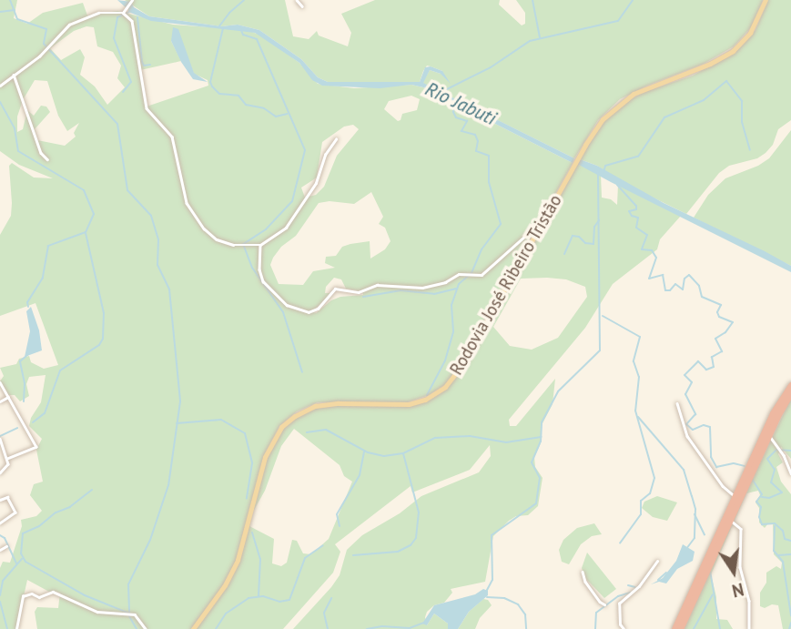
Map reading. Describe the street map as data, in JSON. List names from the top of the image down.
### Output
{
  "streets": {
    "main road": ["Rodovia José Ribeiro Tristão"]
  },
  "water": ["Rio Jabuti"],
  "north": "bottom"
}
